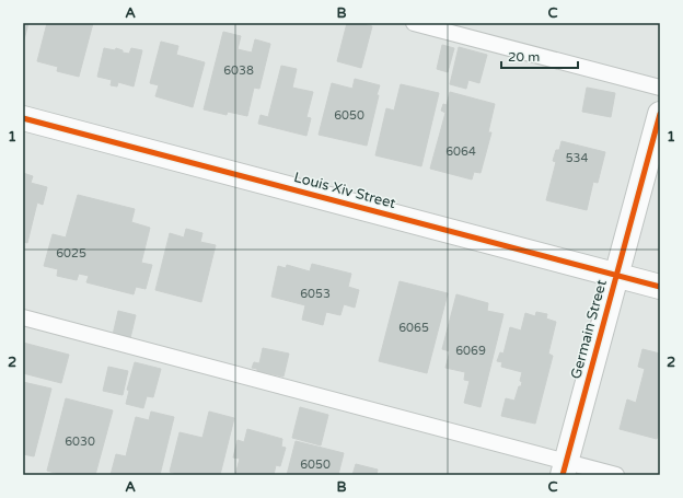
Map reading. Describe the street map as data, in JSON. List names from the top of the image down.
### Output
{
  "streets": {
    "street": ["Louis Xiv Street", "Germain Street"]
  },
  "crossings": [
    ["Louis Xiv Street", "Germain Street"]
  ],
  "house_numbers": [
    "6038",
    "6050",
    "6064",
    "534",
    "6025",
    "6053",
    "6065",
    "6069",
    "6030",
    "6050"
  ],
  "scale_bar": "20 m",
  "grid": {
    "columns": ["A", "B", "C"],
    "rows": ["1", "2"]
  }
}
